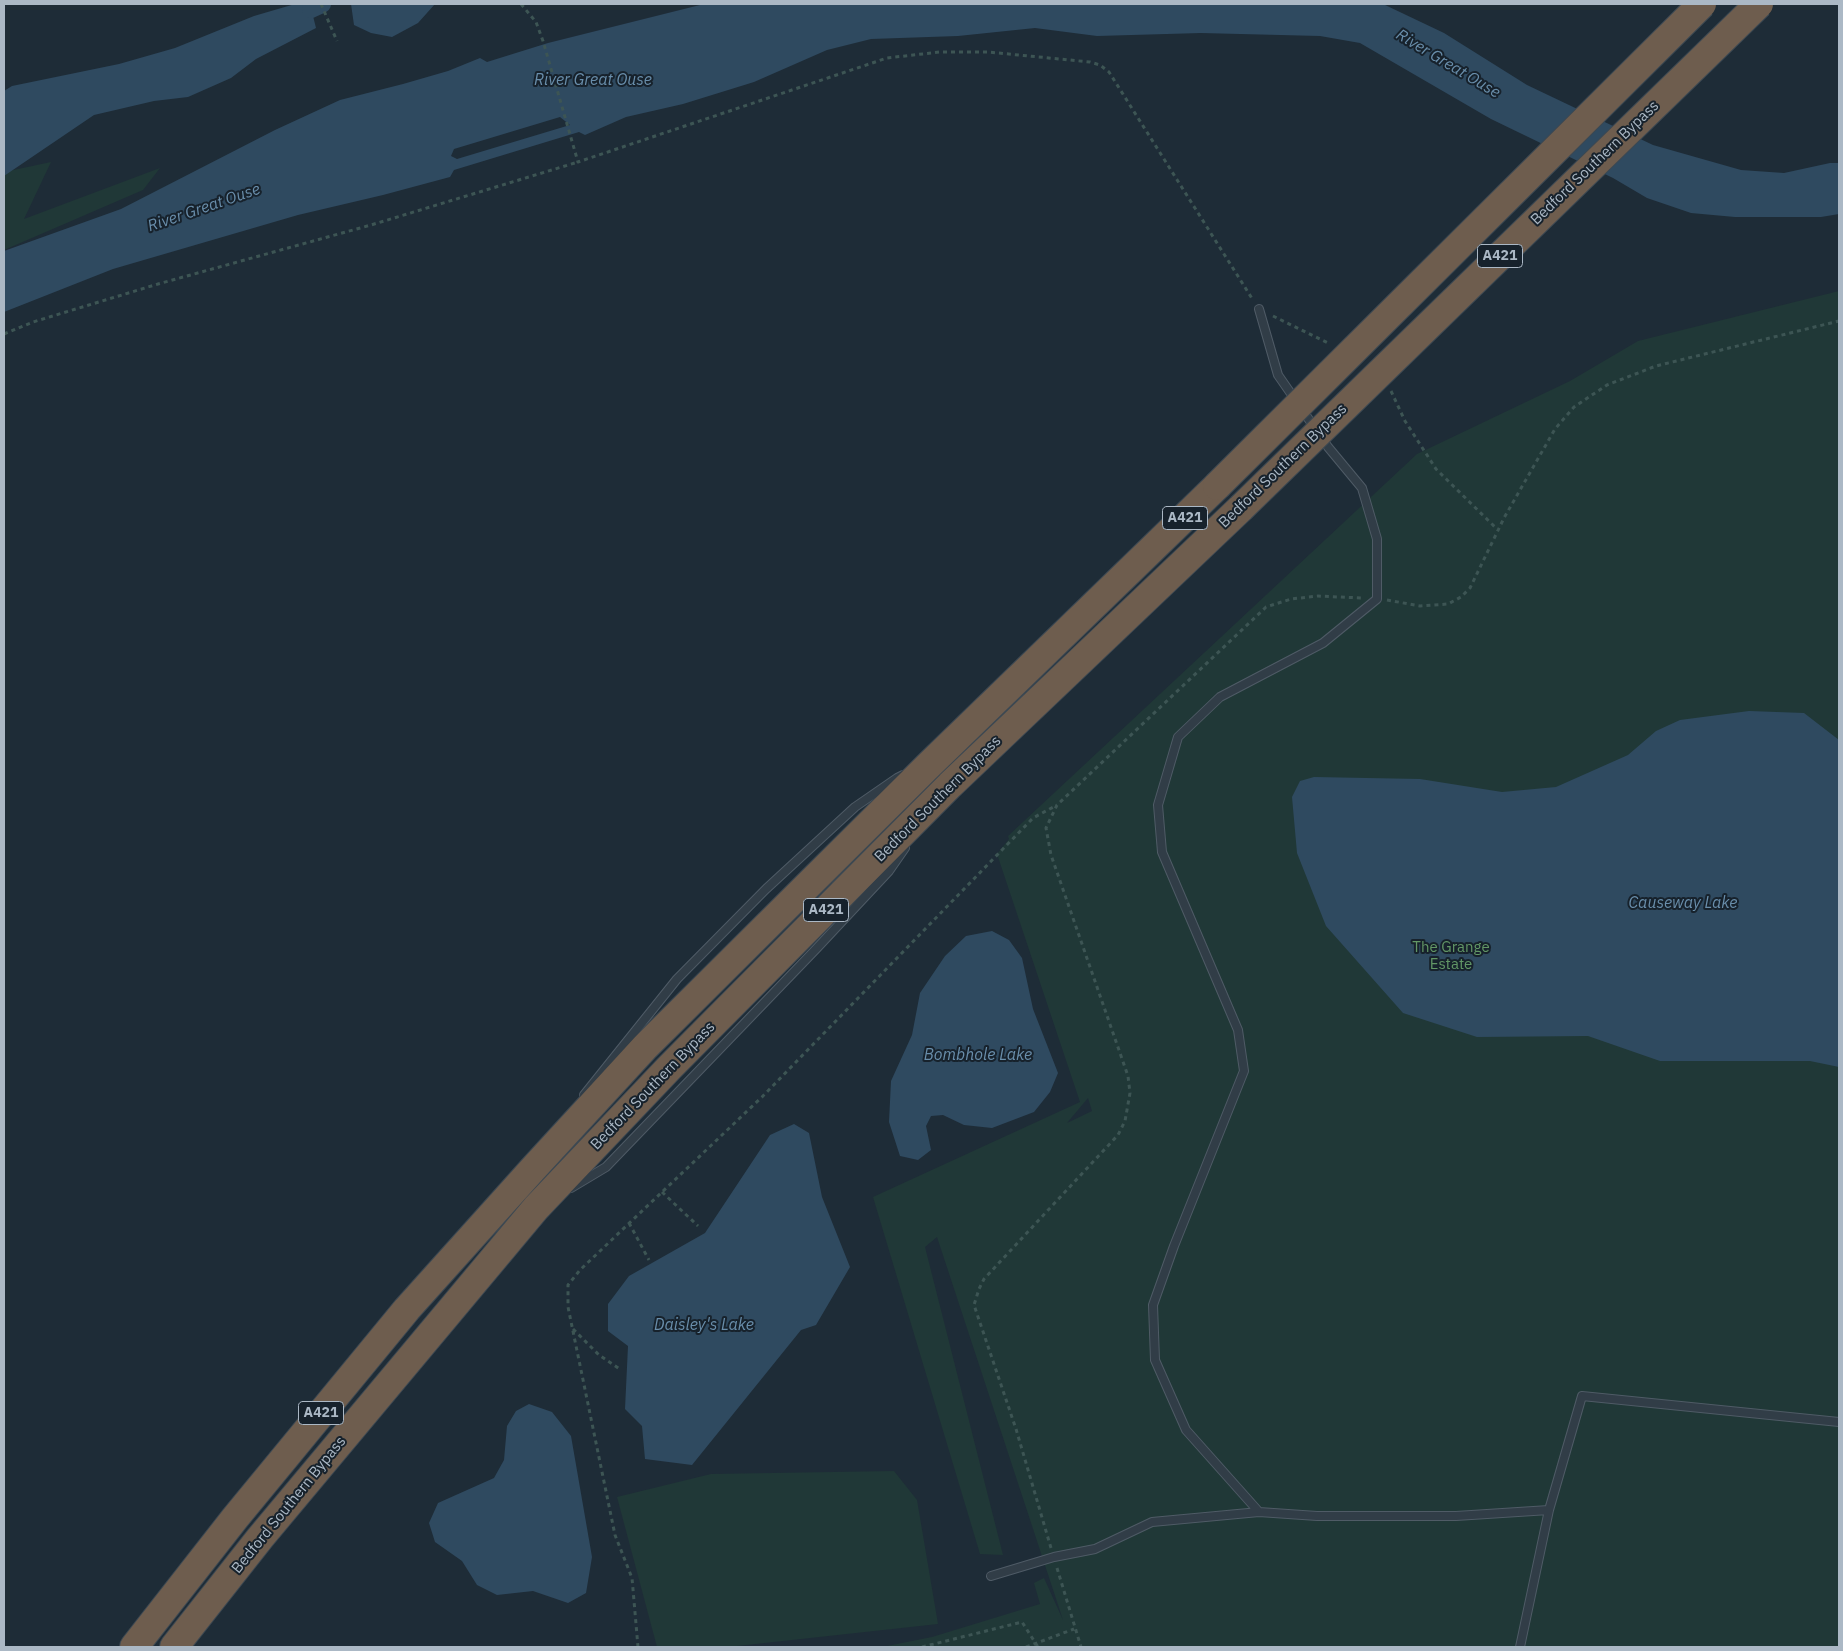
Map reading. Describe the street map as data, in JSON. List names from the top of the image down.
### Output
{
  "streets": {
    "highway": ["Bedford Southern Bypass", "A421"]
  },
  "water": [
    "River Great Ouse",
    "Causeway Lake",
    "Bombhole Lake",
    "Daisley's Lake"
  ],
  "parks": ["The Grange Estate"]
}
